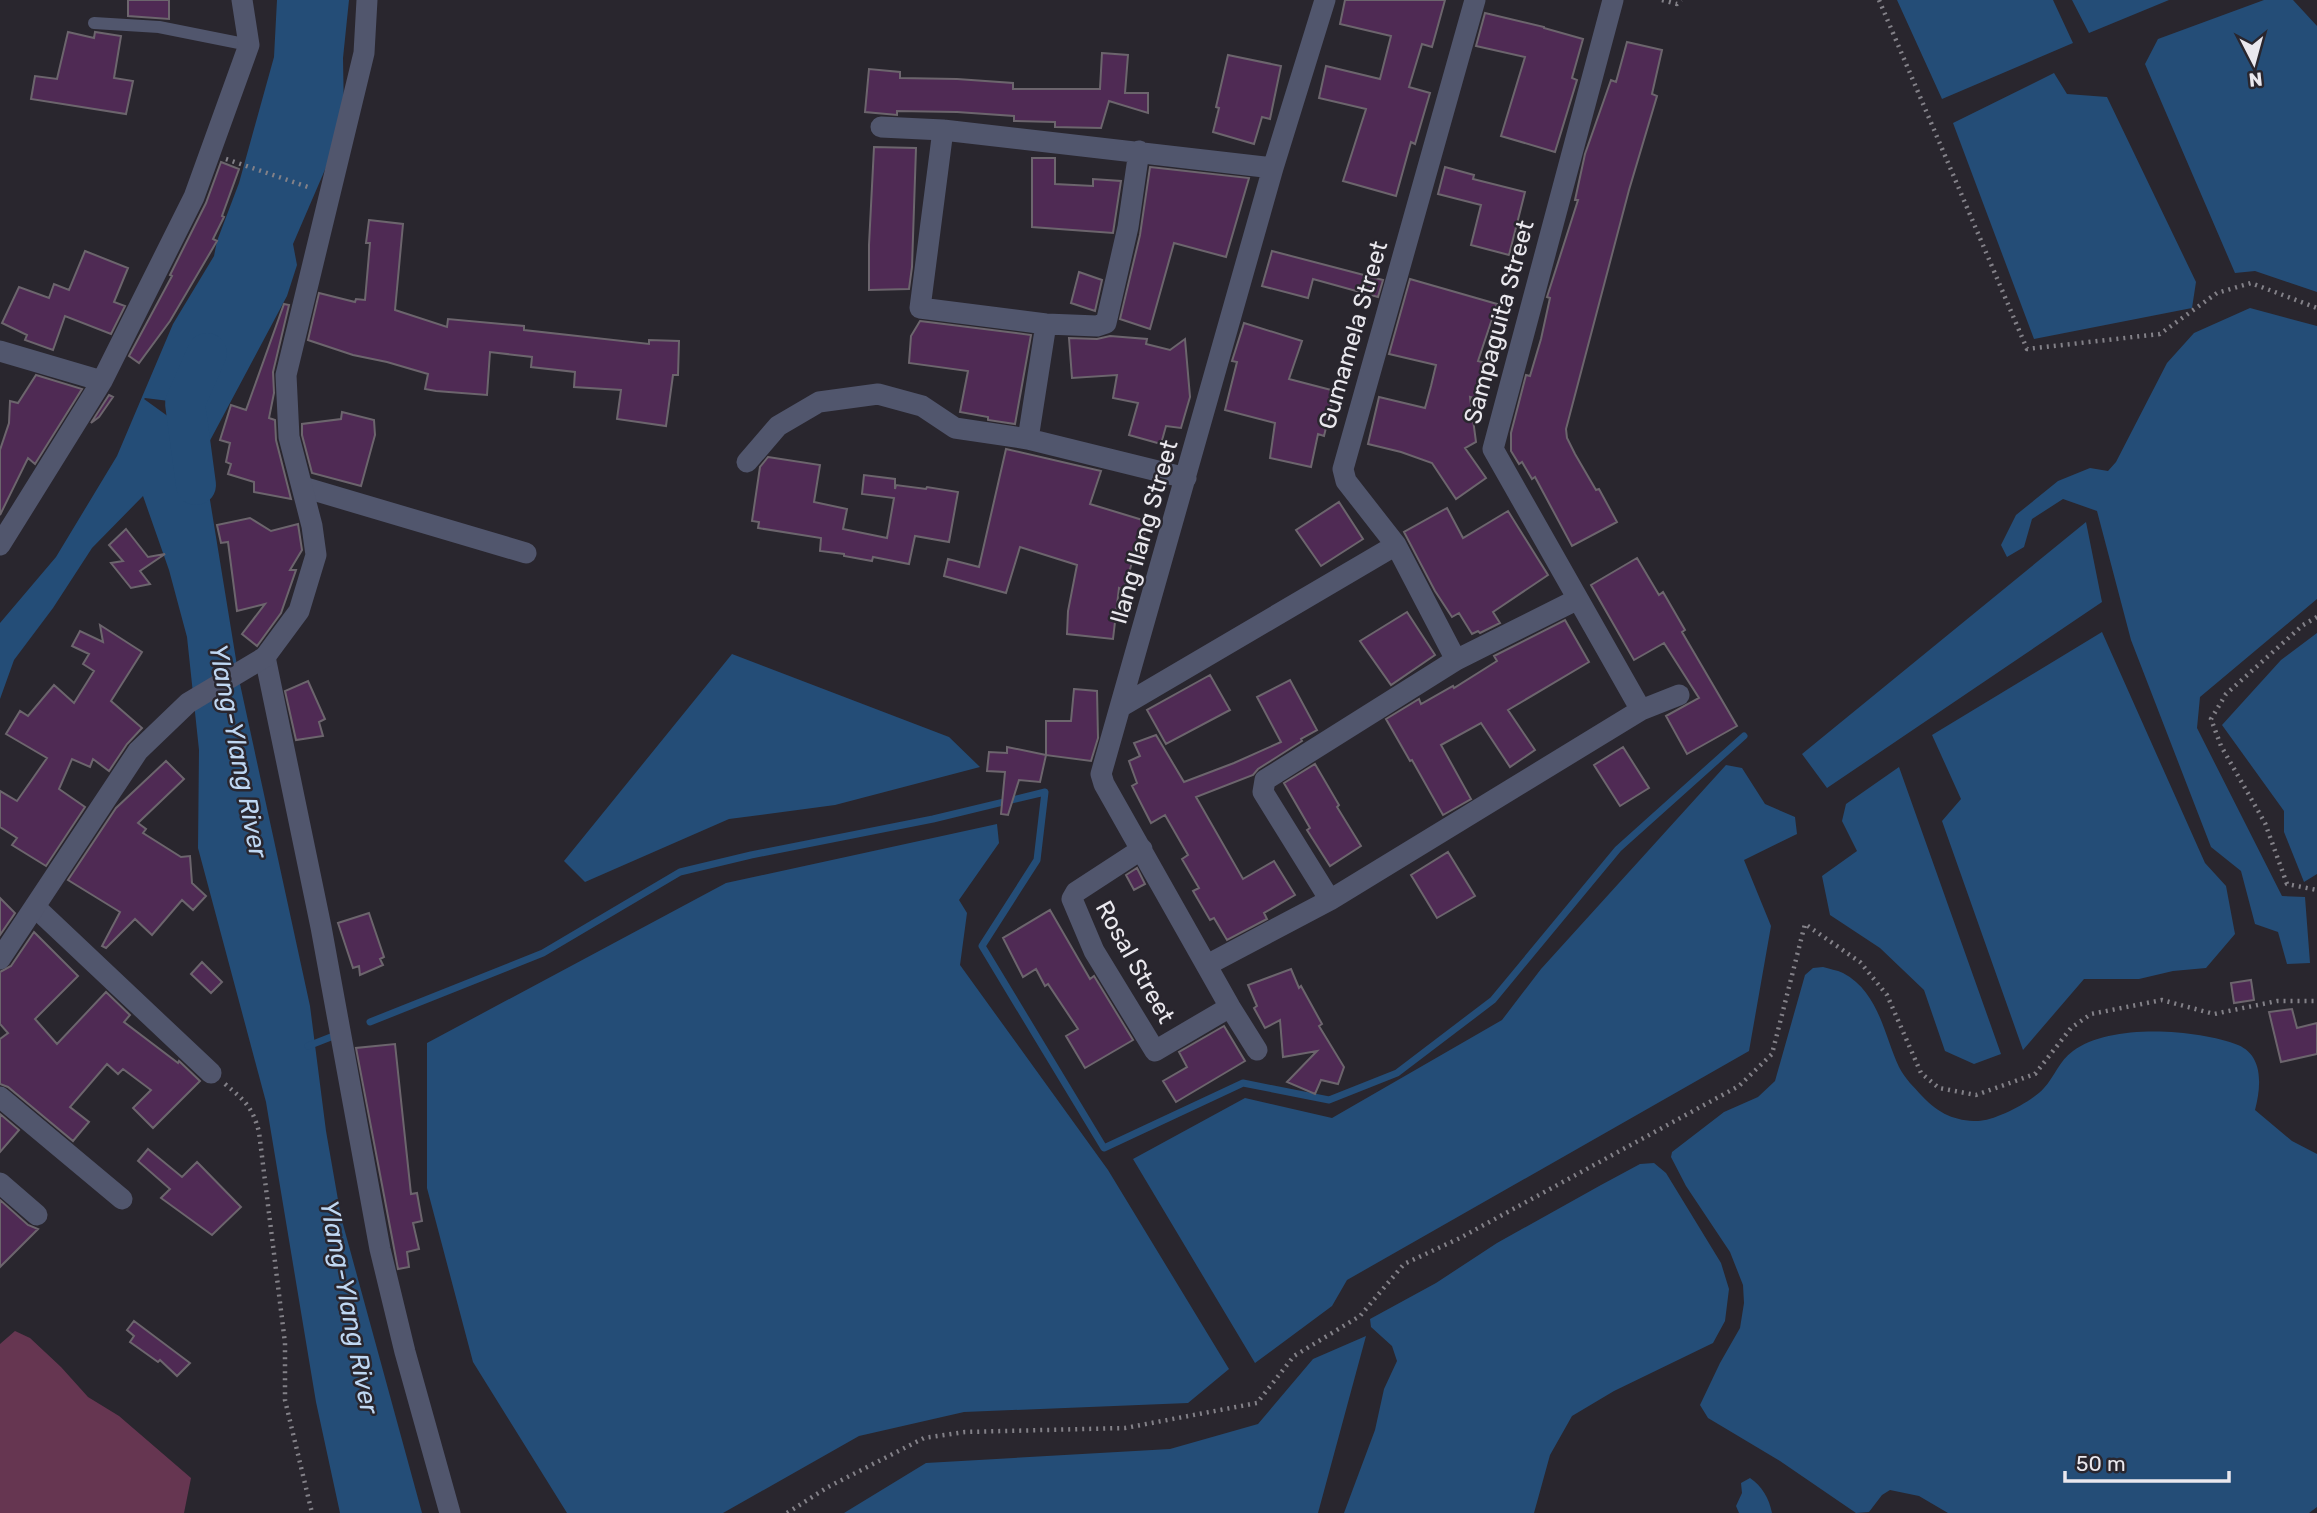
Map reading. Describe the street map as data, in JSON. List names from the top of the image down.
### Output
{
  "streets": {
    "street": [
      "Sampaguita Street",
      "Gumamela Street",
      "Ilang Ilang Street",
      "Rosal Street"
    ]
  },
  "crossings": [
    ["Ilang Ilang Street", "Rosal Street"]
  ],
  "water": ["Ylang-Ylang River"],
  "scale_bar": "50 m",
  "north": "bottom"
}
